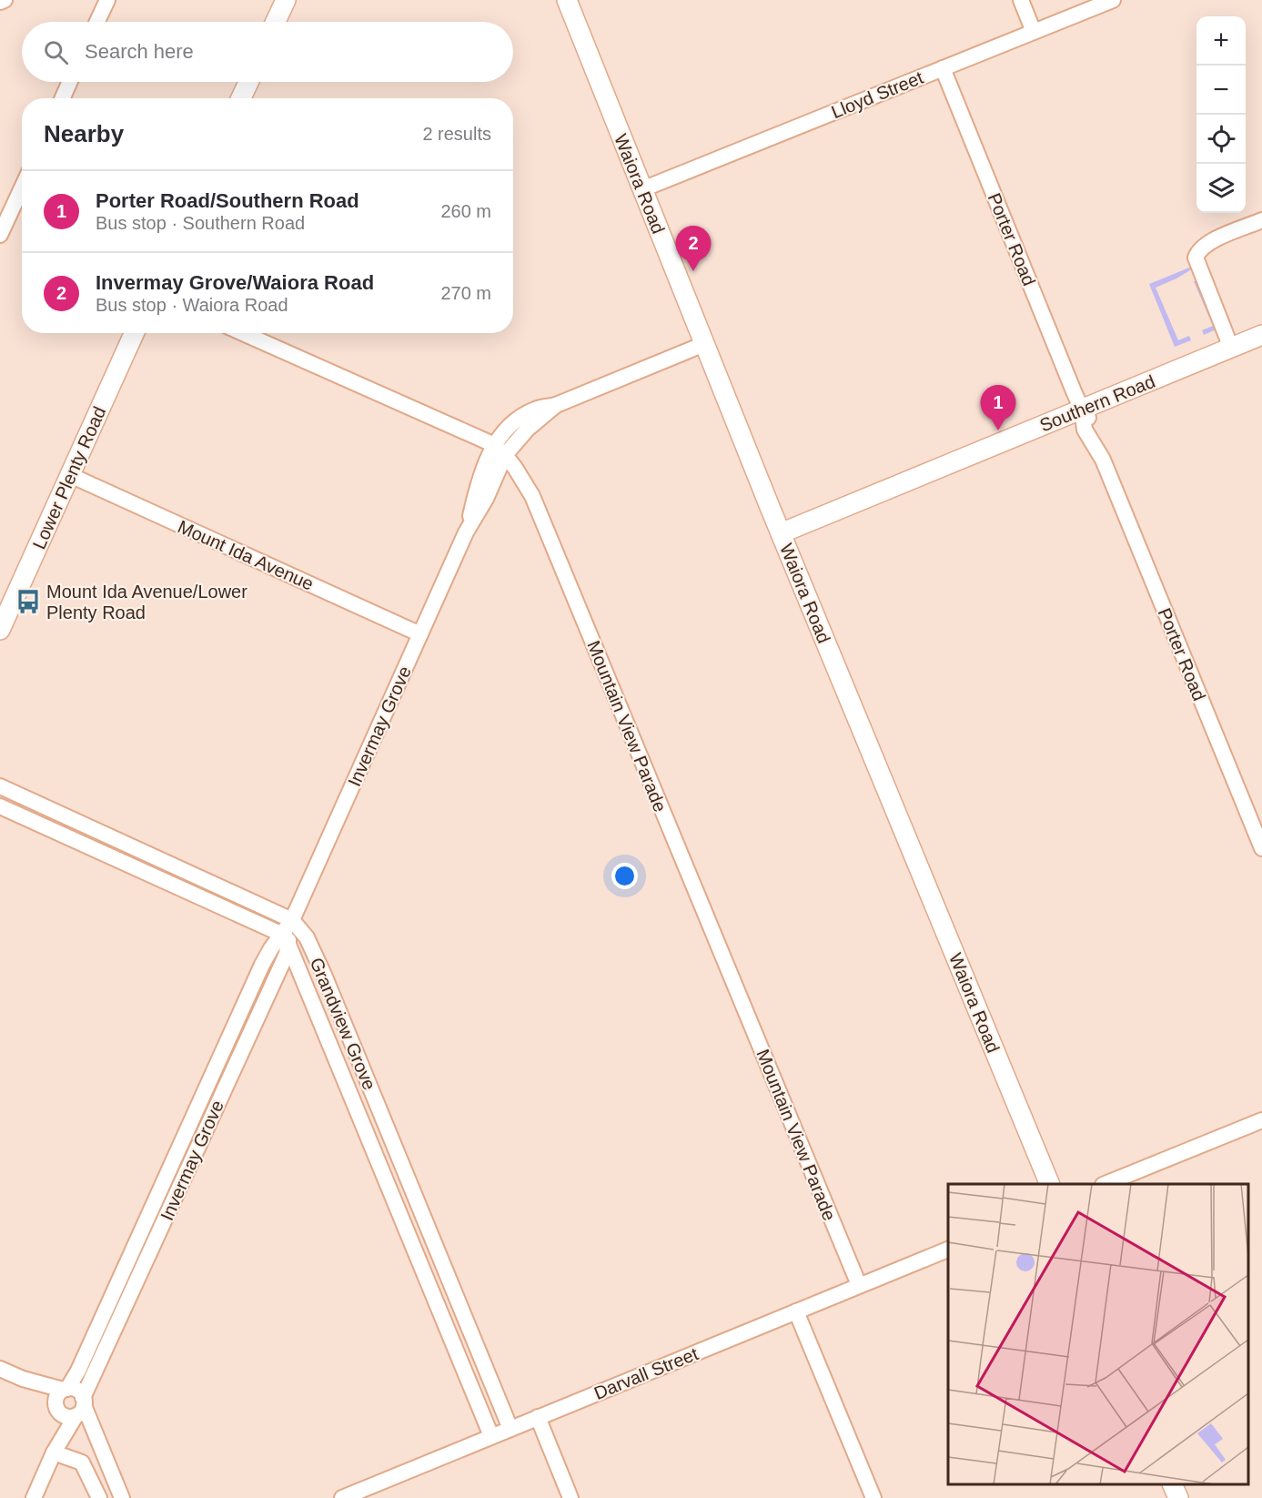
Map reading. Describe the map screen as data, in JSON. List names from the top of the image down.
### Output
{
  "streets": {
    "main road": ["Waiora Road", "Southern Road", "Lower Plenty Road"],
    "street": [
      "Lloyd Street",
      "Porter Road",
      "Mount Ida Avenue",
      "Invermay Grove",
      "Mountain View Parade",
      "Grandview Grove",
      "Darvall Street"
    ]
  },
  "crossings": [
    ["Lloyd Street", "Waiora Road"],
    ["Lloyd Street", "Porter Road"],
    ["Waiora Road", "Southern Road"],
    ["Waiora Road", "Invermay Grove"],
    ["Porter Road", "Southern Road"],
    ["Lower Plenty Road", "Mount Ida Avenue"],
    ["Mount Ida Avenue", "Invermay Grove"],
    ["Invermay Grove", "Mountain View Parade"],
    ["Invermay Grove", "Grandview Grove"],
    ["Mountain View Parade", "Darvall Street"],
    ["Grandview Grove", "Darvall Street"]
  ],
  "places": {
    "bus stop": ["Mount Ida Avenue/Lower Plenty Road"]
  },
  "page": {
    "map_buttons": ["+", "−"],
    "search": "Search here",
    "heading": ["Nearby", "2 results"],
    "list": [
      {
        "mark": "1",
        "name": "Porter Road/Southern Road",
        "note": "Bus stop · Southern Road",
        "value": "260 m"
      },
      {
        "mark": "2",
        "name": "Invermay Grove/Waiora Road",
        "note": "Bus stop · Waiora Road",
        "value": "270 m"
      }
    ],
    "pins": ["2", "1"]
  }
}
